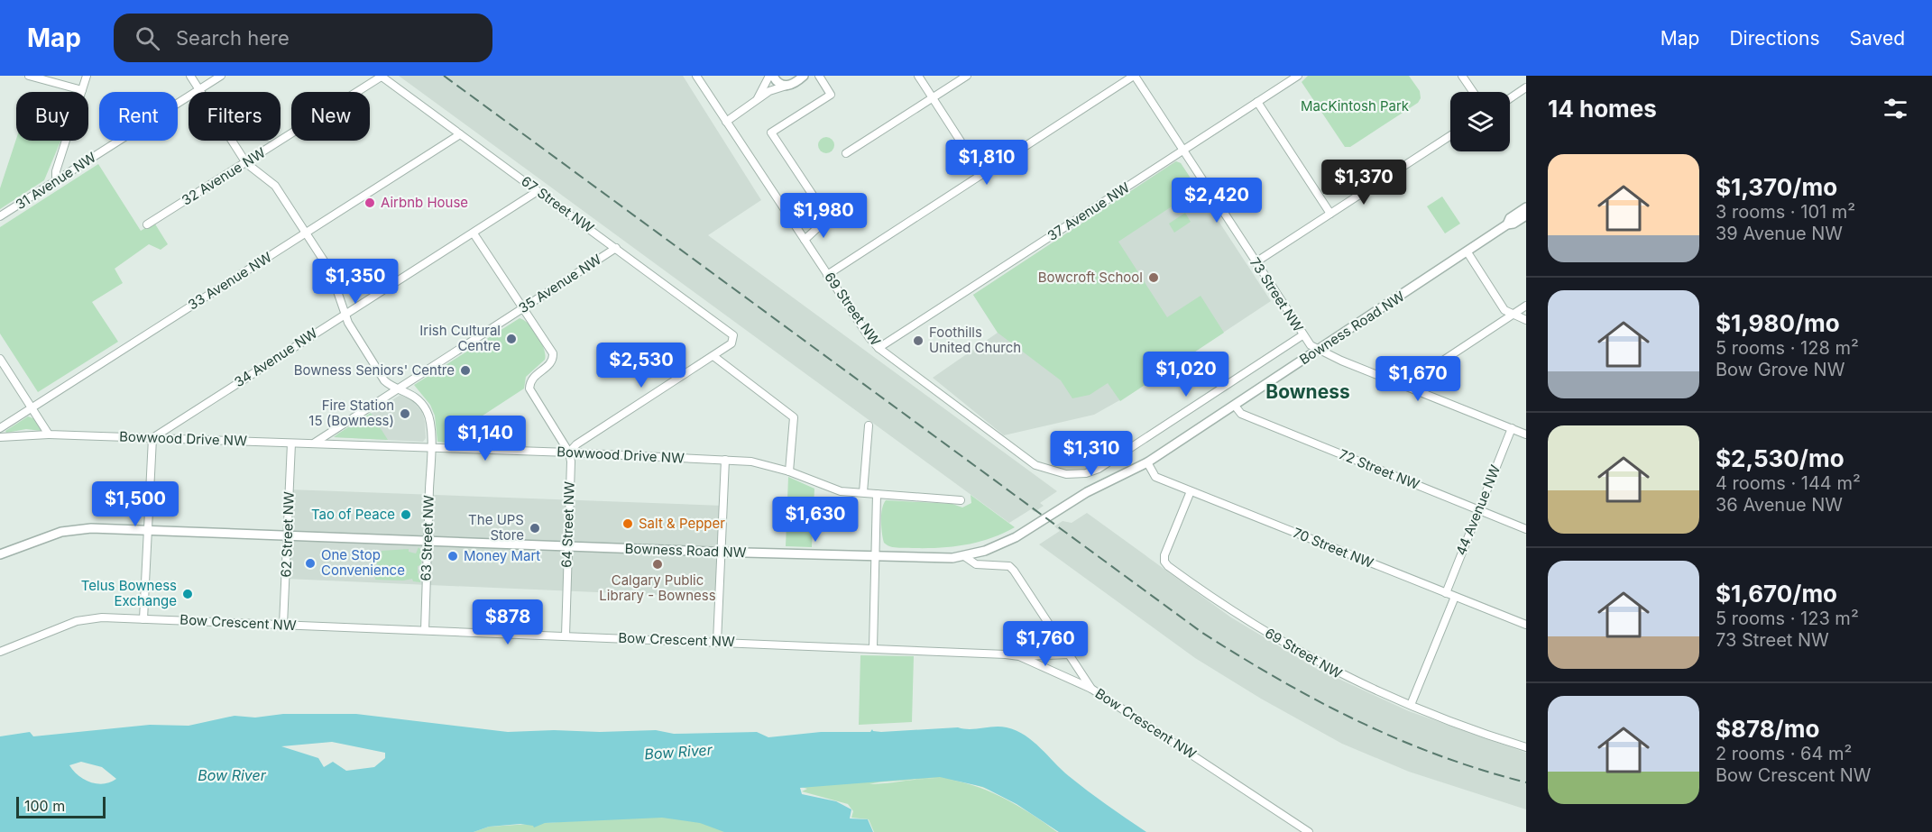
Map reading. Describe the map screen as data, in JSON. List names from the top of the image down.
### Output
{
  "streets": {
    "street": [
      "32 Avenue NW",
      "31 Avenue NW",
      "67 Street NW",
      "37 Avenue NW",
      "33 Avenue NW",
      "35 Avenue NW",
      "73 Street NW",
      "69 Street NW",
      "Bowness Road NW",
      "34 Avenue NW",
      "Bowwood Drive NW",
      "72 Street NW",
      "44 Avenue NW",
      "64 Street NW",
      "62 Street NW",
      "63 Street NW",
      "70 Street NW",
      "Bow Crescent NW"
    ]
  },
  "crossings": [
    ["32 Avenue NW", "67 Street NW"],
    ["32 Avenue NW", "63 Street NW"],
    ["31 Avenue NW", "63 Street NW"],
    ["67 Street NW", "33 Avenue NW"],
    ["67 Street NW", "35 Avenue NW"],
    ["67 Street NW", "34 Avenue NW"],
    ["37 Avenue NW", "73 Street NW"],
    ["37 Avenue NW", "69 Street NW"],
    ["33 Avenue NW", "63 Street NW"],
    ["35 Avenue NW", "Bowwood Drive NW"],
    ["35 Avenue NW", "63 Street NW"],
    ["73 Street NW", "Bowness Road NW"],
    ["73 Street NW", "44 Avenue NW"],
    ["69 Street NW", "Bowness Road NW"],
    ["69 Street NW", "70 Street NW"],
    ["Bowness Road NW", "72 Street NW"],
    ["Bowness Road NW", "64 Street NW"],
    ["Bowness Road NW", "62 Street NW"],
    ["Bowness Road NW", "63 Street NW"],
    ["Bowness Road NW", "70 Street NW"],
    ["34 Avenue NW", "Bowwood Drive NW"],
    ["34 Avenue NW", "63 Street NW"],
    ["Bowwood Drive NW", "64 Street NW"],
    ["Bowwood Drive NW", "62 Street NW"],
    ["Bowwood Drive NW", "63 Street NW"],
    ["72 Street NW", "44 Avenue NW"],
    ["44 Avenue NW", "70 Street NW"],
    ["64 Street NW", "Bow Crescent NW"],
    ["62 Street NW", "Bow Crescent NW"],
    ["63 Street NW", "Bow Crescent NW"]
  ],
  "districts": ["Bowness"],
  "water": ["Bow River"],
  "parks": ["MacKintosh Park"],
  "places": [
    "Airbnb House",
    "Bowcroft School",
    "Irish Cultural Centre",
    "Foothills United Church",
    "Bowness Seniors' Centre",
    "Fire Station 15 (Bowness)",
    "Tao of Peace",
    "Salt & Pepper",
    "The UPS Store",
    "Money Mart",
    "One Stop Convenience",
    "Calgary Public Library - Bowness",
    "Telus Bowness Exchange"
  ],
  "scale_bar": "100 m",
  "page": {
    "header": "Map",
    "search": "Search here",
    "nav": ["Map", "Directions", "Saved"],
    "heading": "14 homes",
    "chip": [
      "Buy",
      "Rent",
      "Filters",
      "New"
    ],
    "price": [
      "$1,810",
      "$1,370",
      "$2,420",
      "$1,980",
      "$1,350",
      "$2,530",
      "$1,020",
      "$1,670",
      "$1,140",
      "$1,310",
      "$1,500",
      "$1,630",
      "$878",
      "$1,760"
    ],
    "list": [
      {
        "name": "$1,370/mo",
        "note": "3 rooms · 101 m² · 39 Avenue NW"
      },
      {
        "name": "$1,980/mo",
        "note": "5 rooms · 128 m² · Bow Grove NW"
      },
      {
        "name": "$2,530/mo",
        "note": "4 rooms · 144 m² · 36 Avenue NW"
      },
      {
        "name": "$1,670/mo",
        "note": "5 rooms · 123 m² · 73 Street NW"
      },
      {
        "name": "$878/mo",
        "note": "2 rooms · 64 m² · Bow Crescent NW"
      }
    ],
    "scale": "100 m"
  }
}
